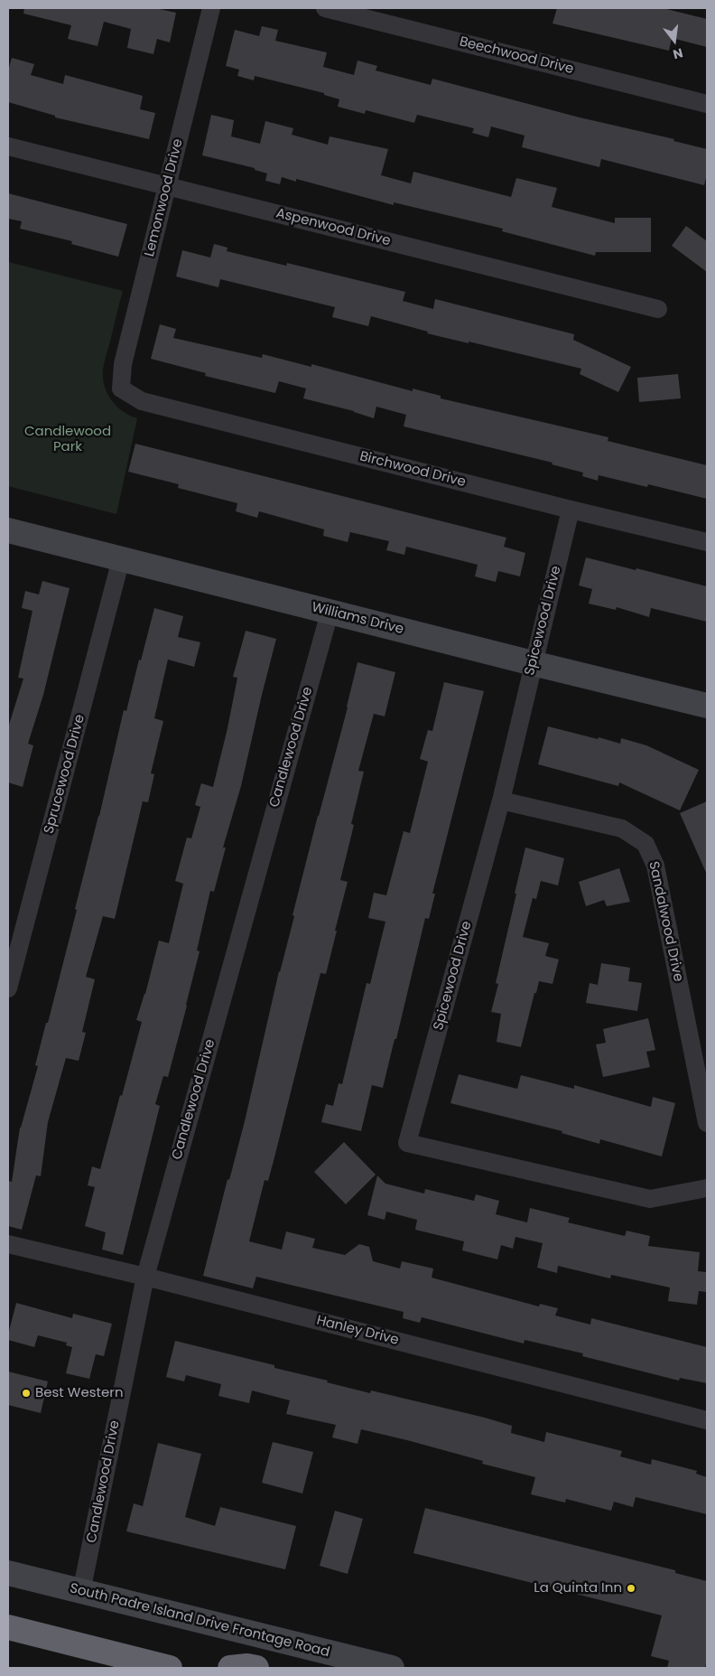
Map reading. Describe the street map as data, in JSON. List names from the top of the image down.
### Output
{
  "streets": {
    "street": [
      "Beechwood Drive",
      "Lemonwood Drive",
      "Aspenwood Drive",
      "Birchwood Drive",
      "Williams Drive",
      "Spicewood Drive",
      "Candlewood Drive",
      "Sprucewood Drive",
      "Sandalwood Drive",
      "Hanley Drive",
      "South Padre Island Drive Frontage Road"
    ]
  },
  "crossings": [
    ["Lemonwood Drive", "Aspenwood Drive"],
    ["Lemonwood Drive", "Birchwood Drive"],
    ["Birchwood Drive", "Spicewood Drive"],
    ["Williams Drive", "Spicewood Drive"],
    ["Williams Drive", "Candlewood Drive"],
    ["Williams Drive", "Sprucewood Drive"],
    ["Spicewood Drive", "Sandalwood Drive"],
    ["Candlewood Drive", "Hanley Drive"],
    ["Candlewood Drive", "South Padre Island Drive Frontage Road"]
  ],
  "parks": ["Candlewood Park"],
  "places": ["Best Western", "La Quinta Inn"],
  "north": "bottom"
}
